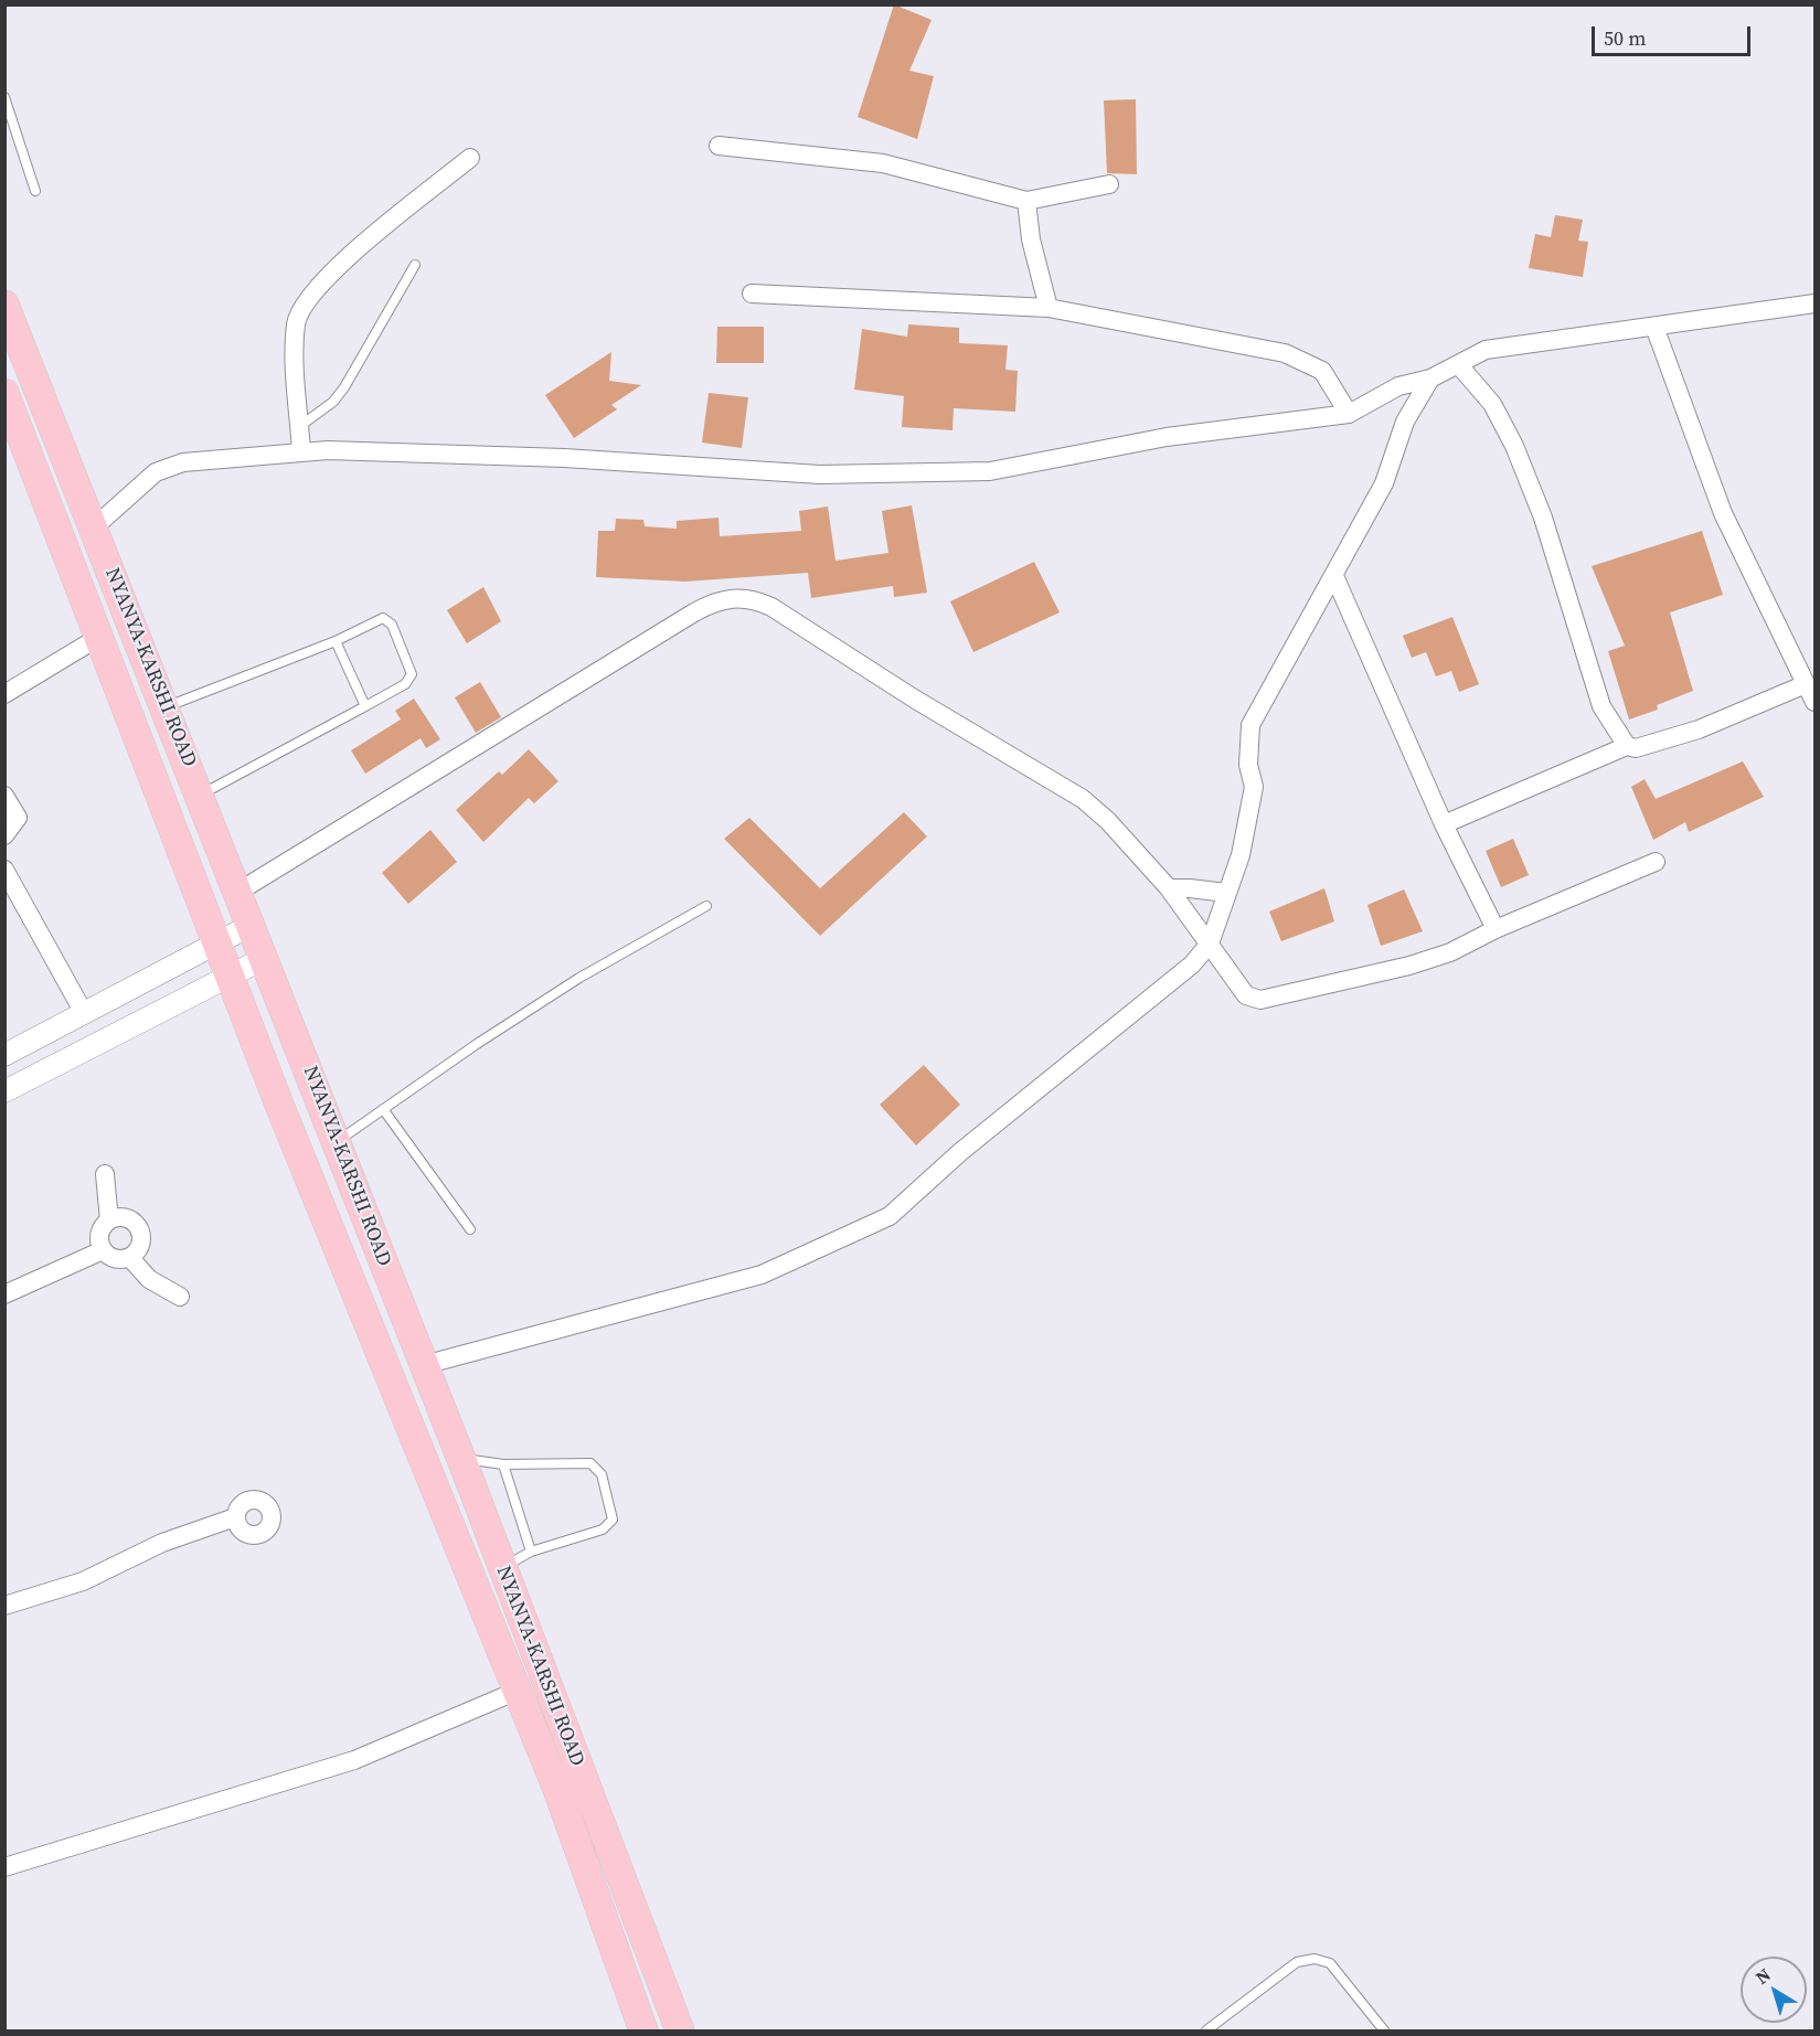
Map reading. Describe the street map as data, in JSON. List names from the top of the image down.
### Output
{
  "streets": {
    "main road": ["NYANYA-KARSHI ROAD"]
  },
  "scale_bar": "50 m",
  "north": "top left"
}
